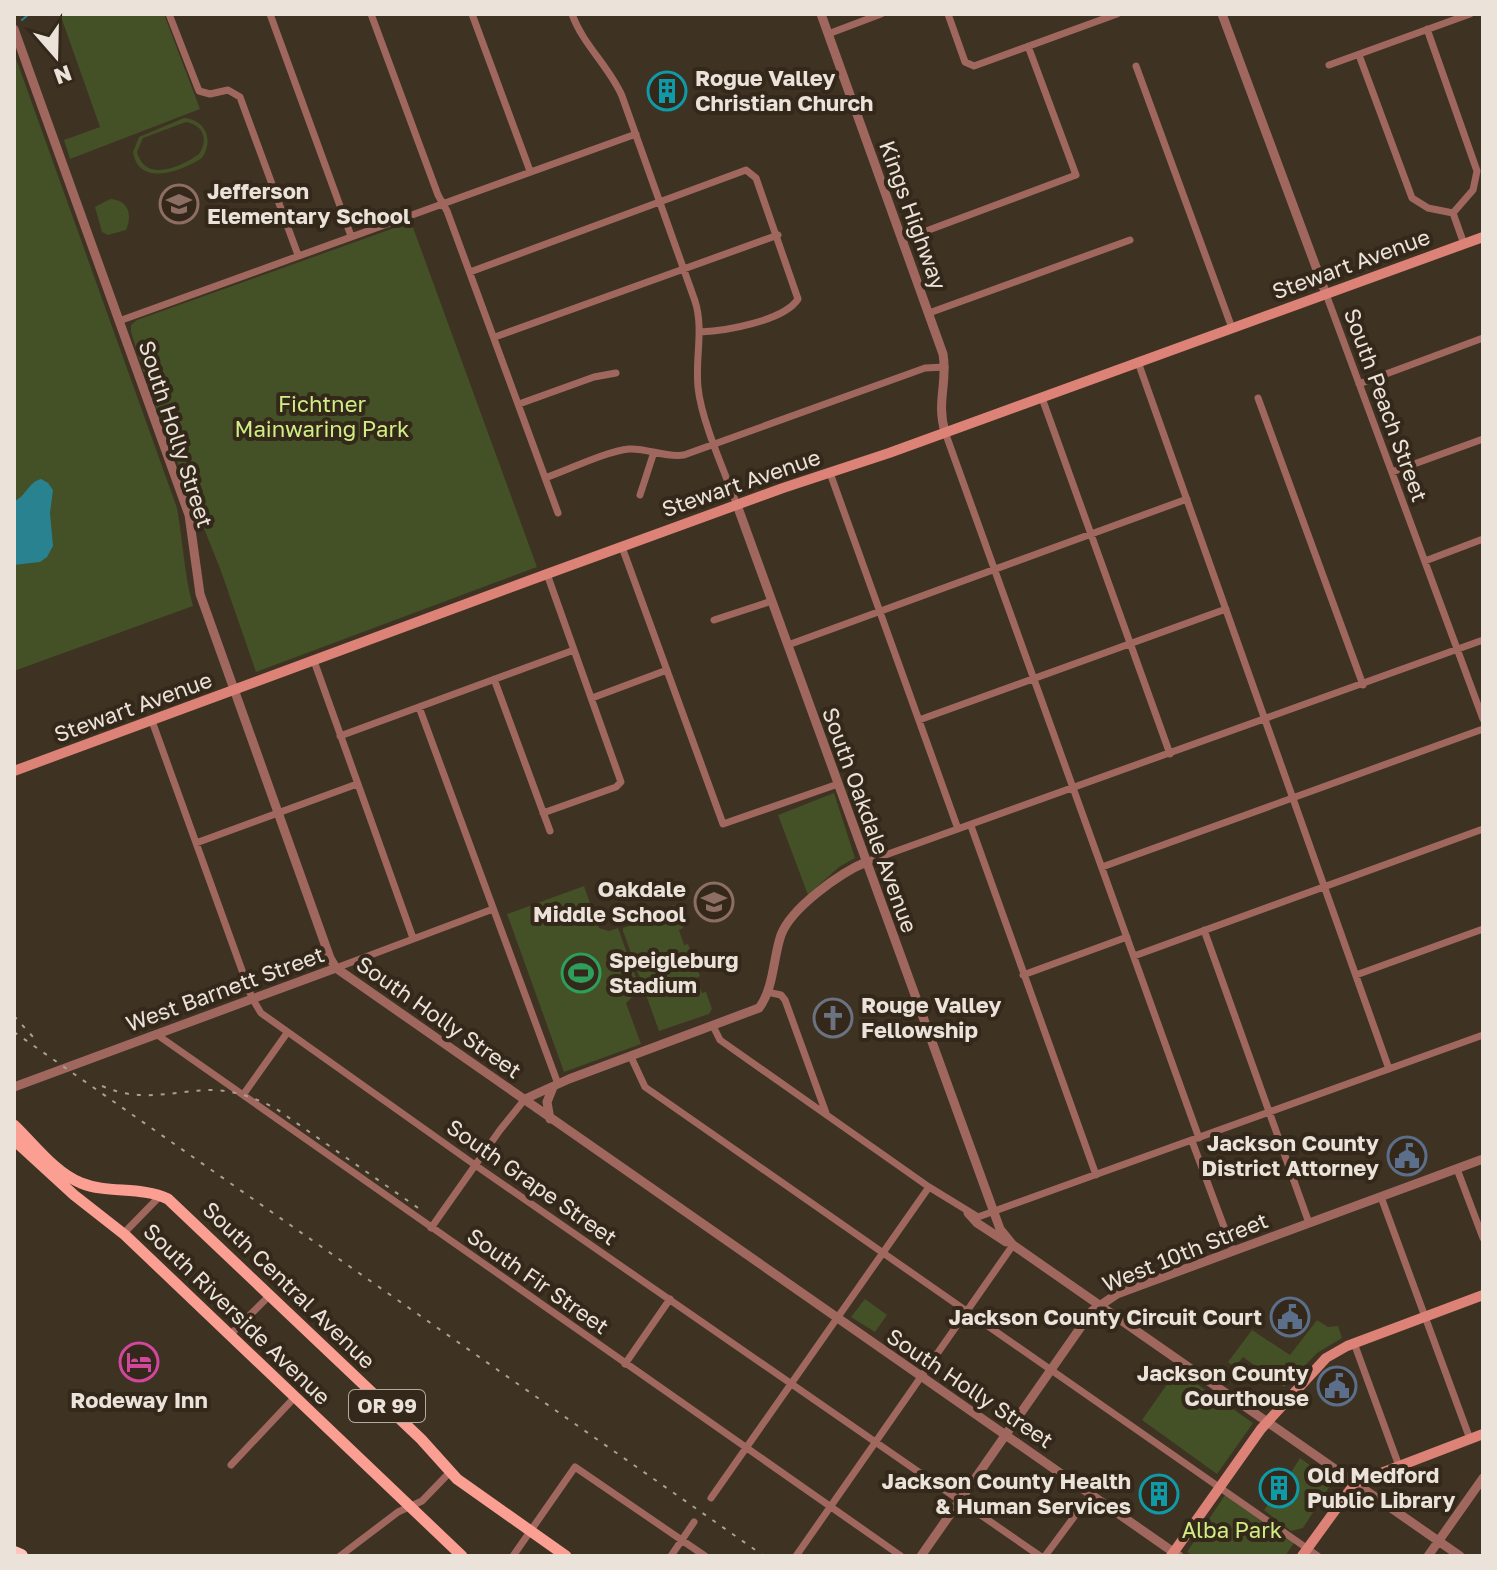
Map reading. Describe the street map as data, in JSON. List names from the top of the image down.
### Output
{
  "streets": {
    "main road": [
      "Stewart Avenue",
      "South Central Avenue",
      "South Riverside Avenue",
      "OR 99"
    ],
    "street": [
      "Kings Highway",
      "South Peach Street",
      "South Holly Street",
      "South Oakdale Avenue",
      "West Barnett Street",
      "South Grape Street",
      "West 10th Street",
      "South Fir Street"
    ]
  },
  "crossings": [
    ["Kings Highway", "Stewart Avenue"],
    ["Stewart Avenue", "South Peach Street"],
    ["Stewart Avenue", "South Holly Street"],
    ["Stewart Avenue", "South Oakdale Avenue"],
    ["Stewart Avenue", "South Grape Street"],
    ["South Holly Street", "West Barnett Street"],
    ["South Holly Street", "West 10th Street"],
    ["South Oakdale Avenue", "West 10th Street"],
    ["West Barnett Street", "South Grape Street"],
    ["West Barnett Street", "South Fir Street"],
    ["South Grape Street", "West 10th Street"]
  ],
  "parks": ["Fichtner Mainwaring Park", "Alba Park"],
  "places": {
    "building": ["Rogue Valley Christian Church", "Old Medford Public Library", "Jackson County Health & Human Services"],
    "school or university": ["Jefferson Elementary School", "Oakdale Middle School"],
    "sports": ["Speigleburg Stadium"],
    "church": ["Rouge Valley Fellowship"],
    "public building": ["Jackson County District Attorney", "Jackson County Circuit Court", "Jackson County Courthouse"],
    "hotel": ["Rodeway Inn"]
  },
  "north": "bottom"
}
